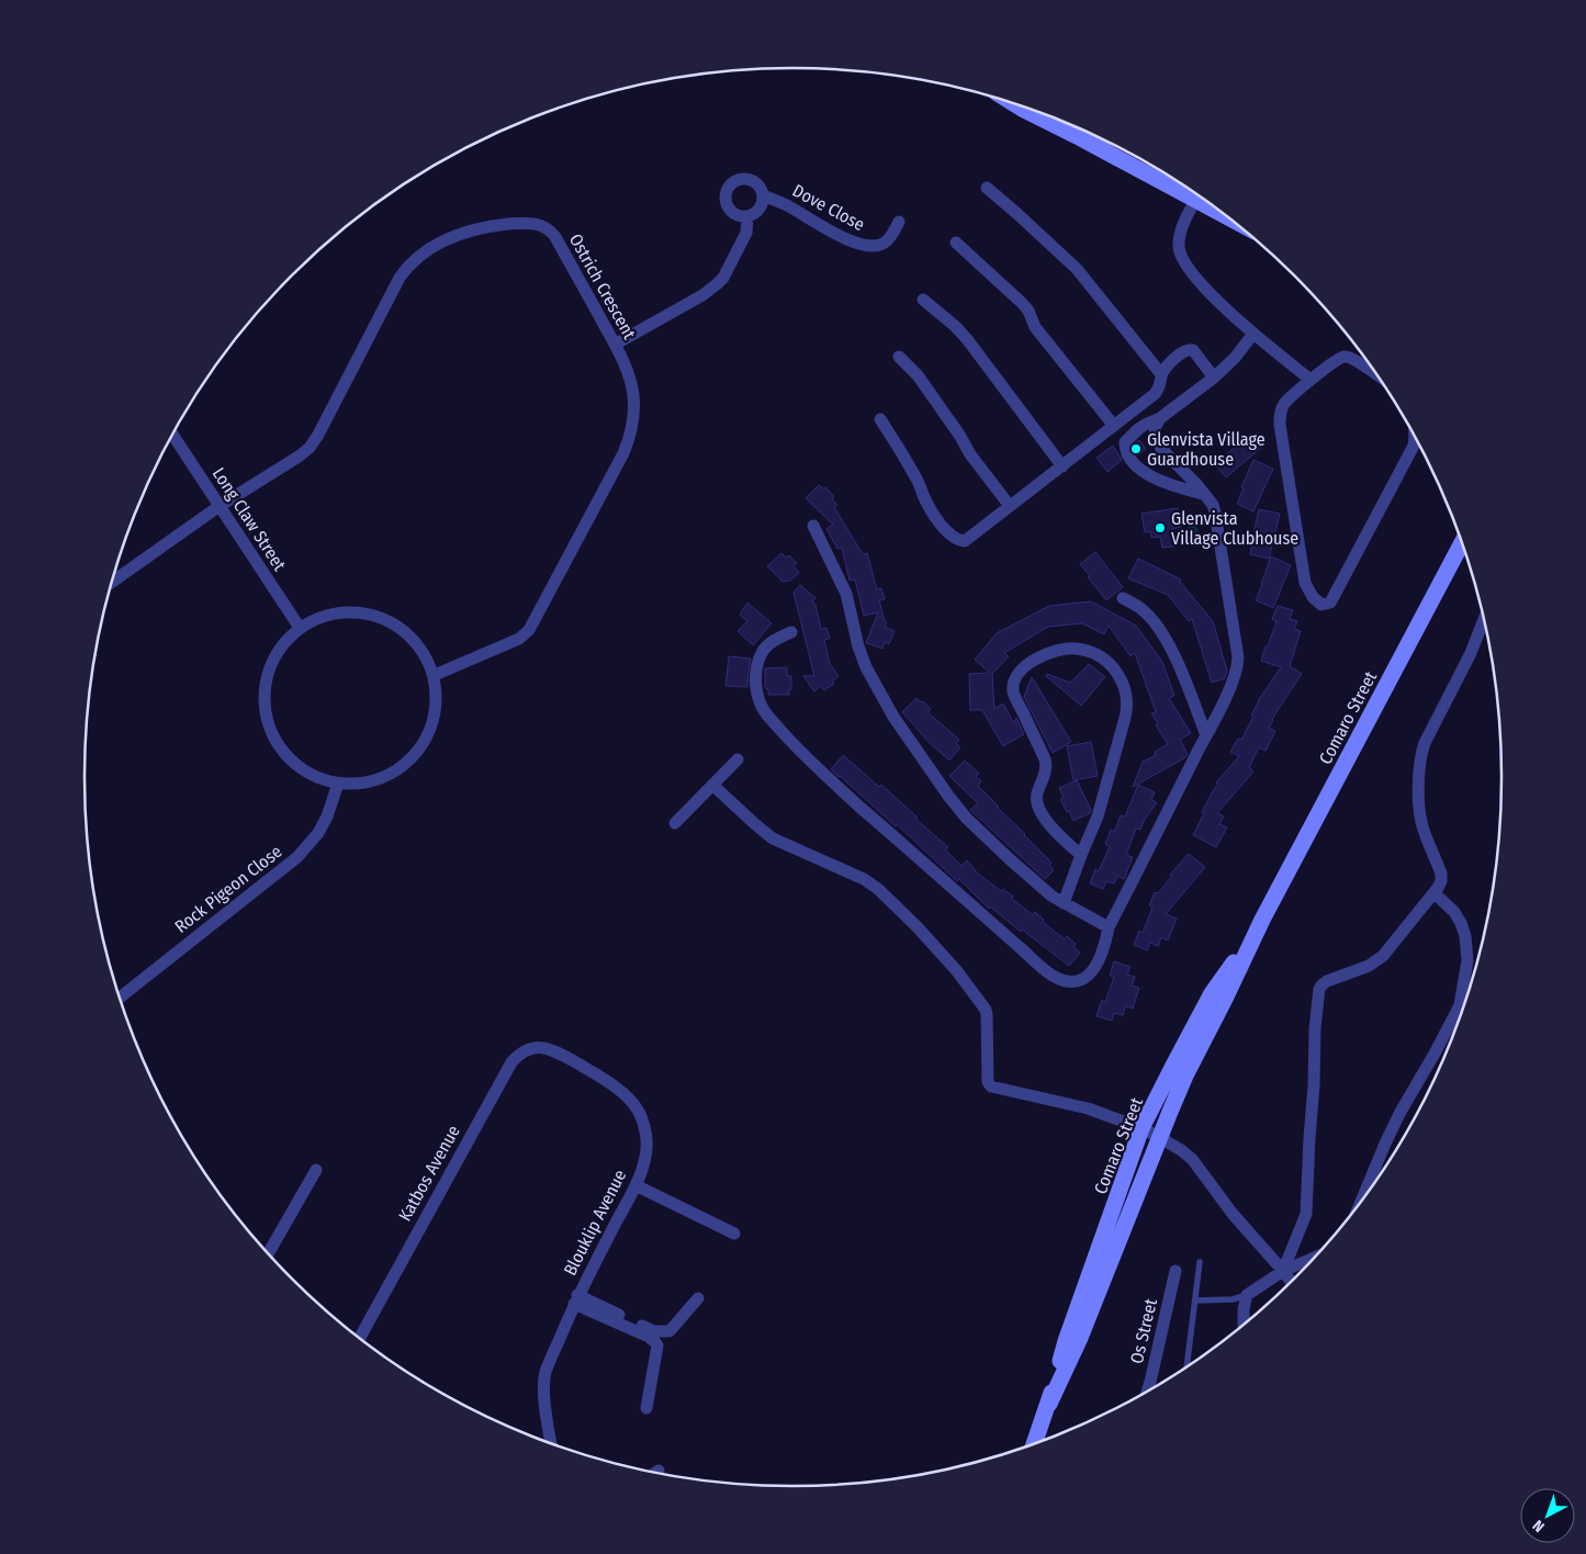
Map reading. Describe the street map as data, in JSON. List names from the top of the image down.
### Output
{
  "streets": {
    "street": [
      "Dove Close",
      "Ostrich Crescent",
      "Long Claw Street",
      "Comaro Street",
      "Rock Pigeon Close",
      "Katbos Avenue",
      "Blouklip Avenue",
      "Os Street"
    ]
  },
  "crossings": [
    ["Dove Close", "Ostrich Crescent"],
    ["Ostrich Crescent", "Long Claw Street"],
    ["Ostrich Crescent", "Rock Pigeon Close"],
    ["Long Claw Street", "Rock Pigeon Close"],
    ["Katbos Avenue", "Blouklip Avenue"]
  ],
  "places": ["Glenvista Village Guardhouse", "Glenvista Village Clubhouse"],
  "north": "bottom left"
}
